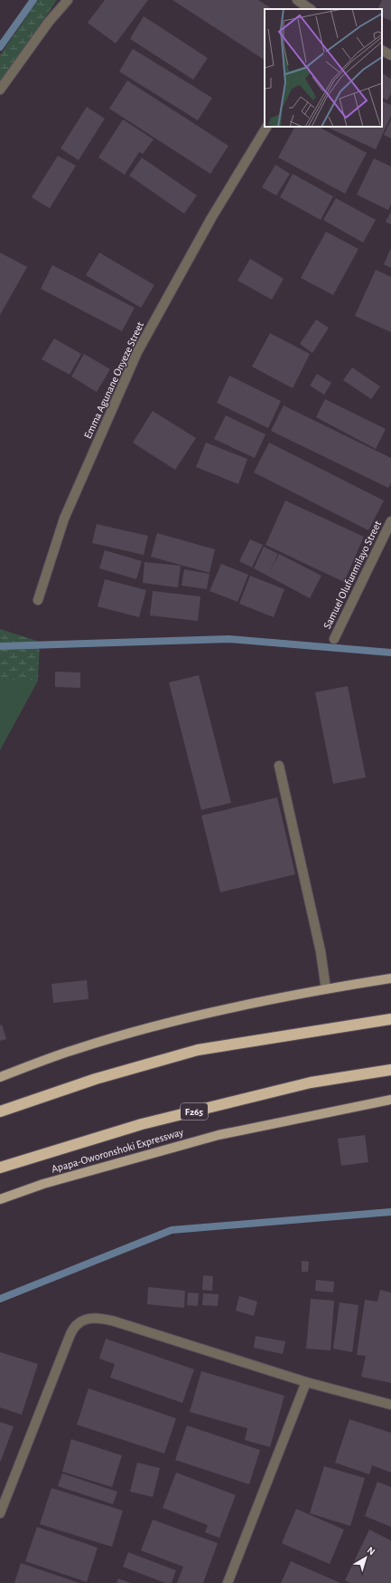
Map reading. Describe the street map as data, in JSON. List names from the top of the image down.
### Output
{
  "streets": {
    "highway": ["F265", "Apapa-Oworonshoki Expressway"],
    "street": ["Emma Agunane Onyeze Street", "Samuel Olufunmilayo Street"]
  },
  "north": "top right"
}
